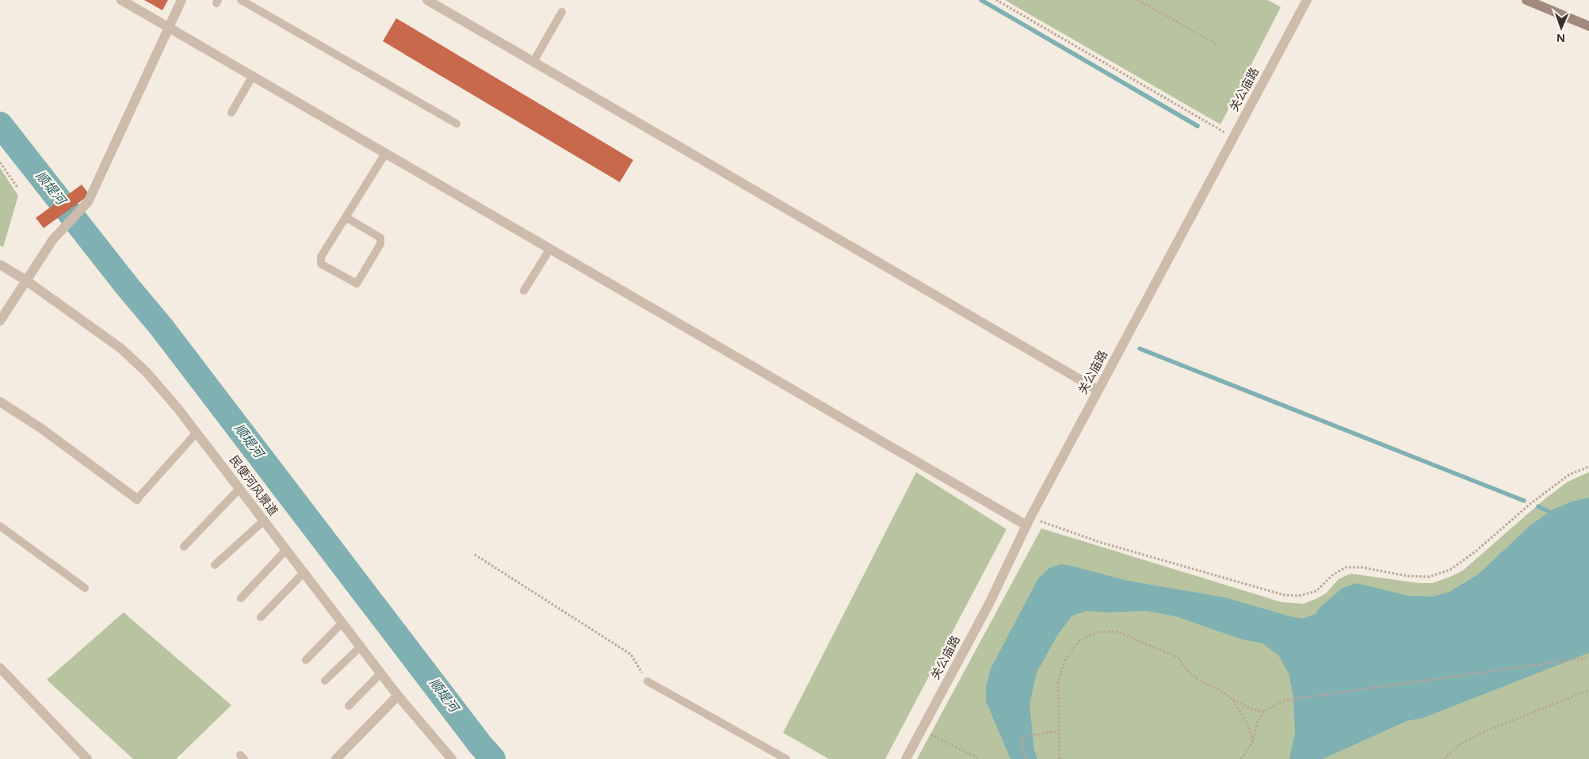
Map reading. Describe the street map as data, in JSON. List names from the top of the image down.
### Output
{
  "streets": {
    "street": ["关公庙路", "民便河风景道"]
  },
  "water": ["顺堤河"],
  "north": "bottom"
}
